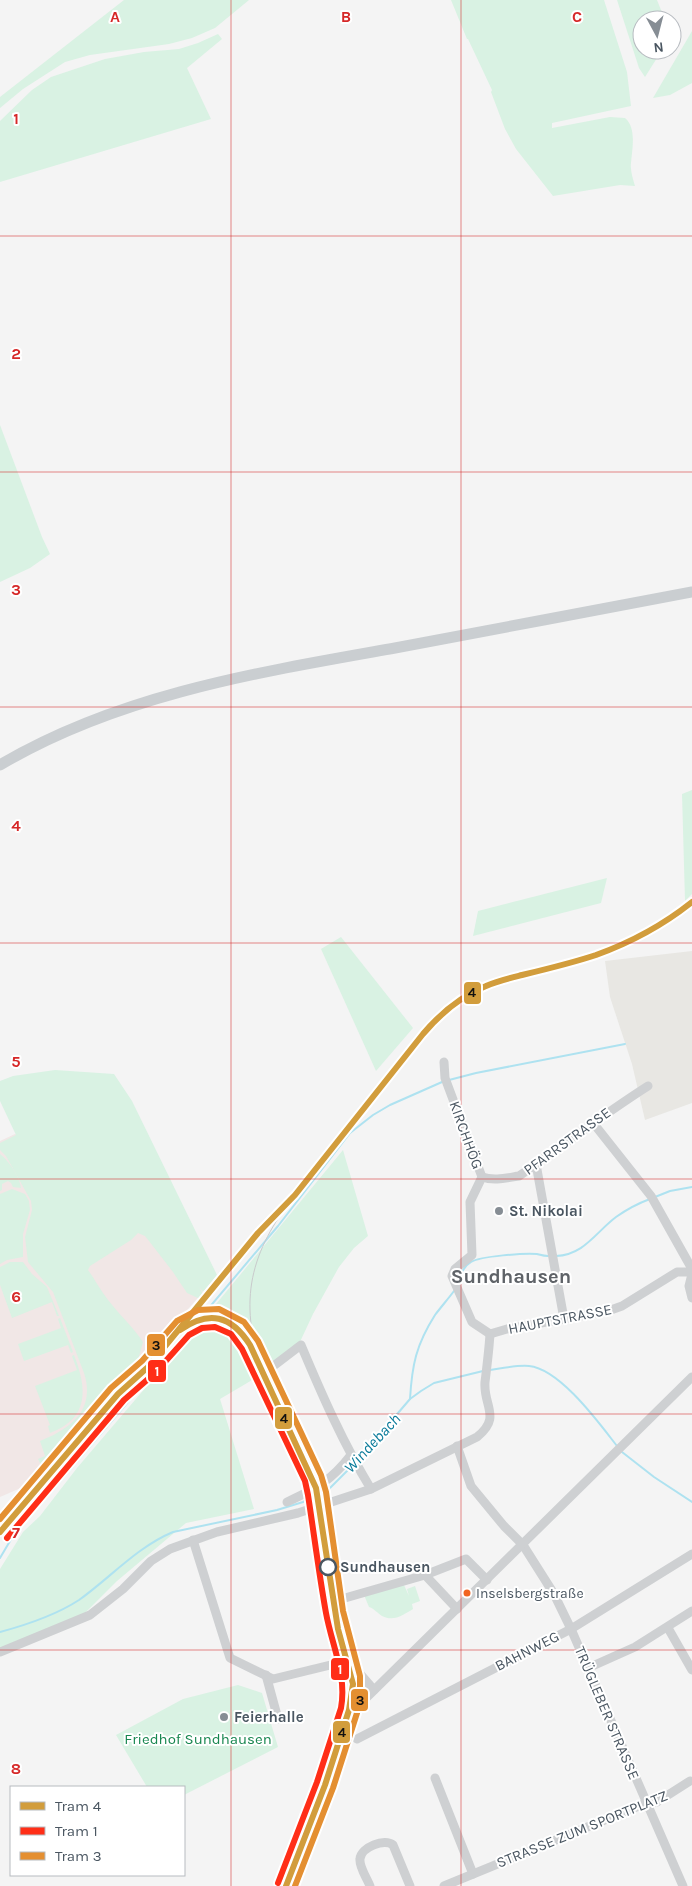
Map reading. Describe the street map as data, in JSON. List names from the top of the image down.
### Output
{
  "streets": {
    "street": [
      "KIRCHHÖG",
      "PFARRSTRASSE",
      "HAUPTSTRASSE",
      "BAHNWEG",
      "TRÜGLEBER STRASSE",
      "STRASSE ZUM SPORTPLATZ"
    ]
  },
  "crossings": [
    ["KIRCHHÖG", "PFARRSTRASSE"],
    ["KIRCHHÖG", "HAUPTSTRASSE"],
    ["HAUPTSTRASSE", "TRÜGLEBER STRASSE"],
    ["BAHNWEG", "TRÜGLEBER STRASSE"],
    ["TRÜGLEBER STRASSE", "STRASSE ZUM SPORTPLATZ"]
  ],
  "districts": ["Sundhausen"],
  "water": ["Windebach"],
  "parks": ["Friedhof Sundhausen"],
  "places": [
    "St. Nikolai",
    "Sundhausen",
    "Inselsbergstraße",
    "Feierhalle"
  ],
  "lines": ["tram line 4", "tram line 3", "tram line 1"],
  "legend": ["Tram 4", "Tram 1", "Tram 3"],
  "north": "bottom",
  "grid": {
    "columns": ["A", "B", "C"],
    "rows": [
      "1",
      "2",
      "3",
      "4",
      "5",
      "6",
      "7",
      "8"
    ]
  }
}
